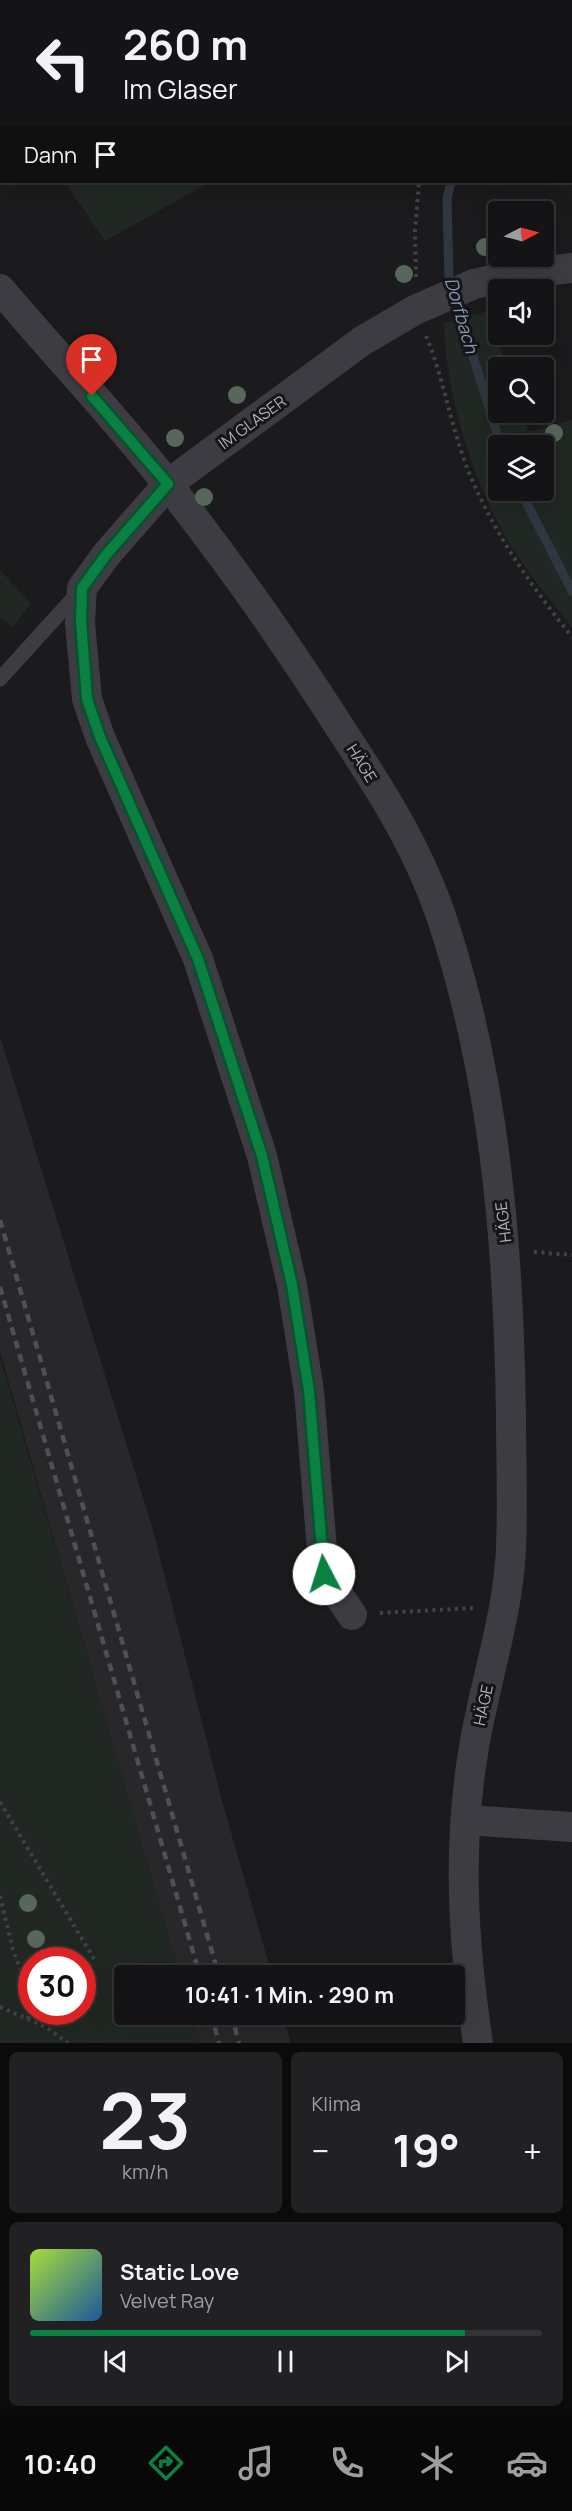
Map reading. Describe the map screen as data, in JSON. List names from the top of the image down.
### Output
{
  "streets": {
    "street": ["IM GLASER", "HÄGE"]
  },
  "crossings": [
    ["IM GLASER", "HÄGE"]
  ],
  "water": ["Dorfbach"],
  "north": "right",
  "page": {
    "turn": ["260 m", "Im Glaser"],
    "then": "Dann",
    "limit": "30",
    "trip": "10:41 · 1 Min. · 290 m",
    "tile": [
      ["23", "km/h"],
      "Klima"
    ],
    "heat": ["−", "19°", "+"],
    "song": ["Static Love", "Velvet Ray"],
    "tabs": "10:40"
  }
}
